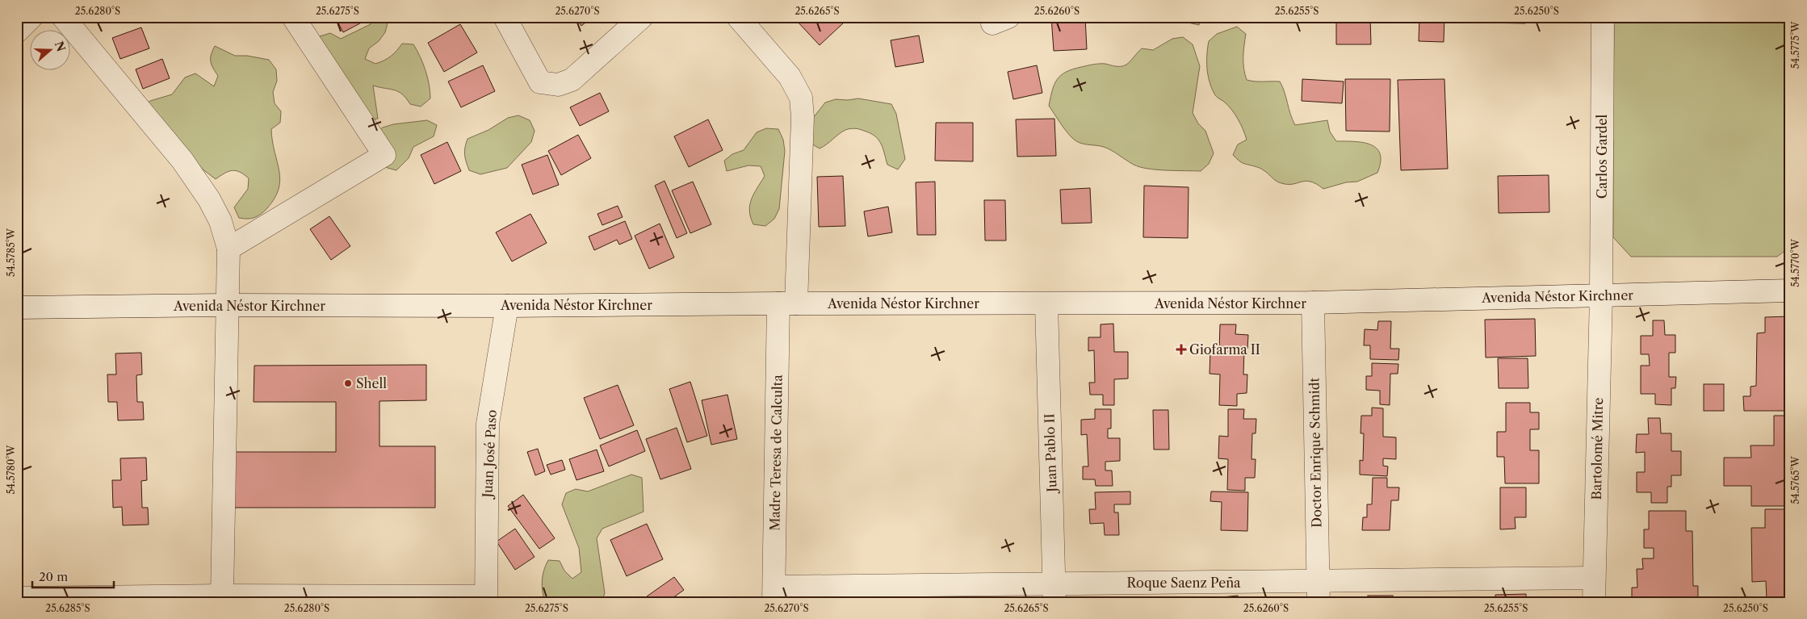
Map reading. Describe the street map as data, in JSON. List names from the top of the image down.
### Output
{
  "streets": {
    "street": [
      "Carlos Gardel",
      "Avenida Néstor Kirchner",
      "Bartolomé Mitre",
      "Madre Teresa de Calculta",
      "Juan Pablo II",
      "Doctor Enrique Schmidt",
      "Juan José Paso",
      "Roque Saenz Peña"
    ]
  },
  "crossings": [
    ["Carlos Gardel", "Avenida Néstor Kirchner"],
    ["Carlos Gardel", "Bartolomé Mitre"],
    ["Avenida Néstor Kirchner", "Bartolomé Mitre"],
    ["Avenida Néstor Kirchner", "Madre Teresa de Calculta"],
    ["Avenida Néstor Kirchner", "Juan Pablo II"],
    ["Avenida Néstor Kirchner", "Doctor Enrique Schmidt"],
    ["Avenida Néstor Kirchner", "Juan José Paso"],
    ["Bartolomé Mitre", "Roque Saenz Peña"],
    ["Madre Teresa de Calculta", "Roque Saenz Peña"],
    ["Juan Pablo II", "Roque Saenz Peña"],
    ["Doctor Enrique Schmidt", "Roque Saenz Peña"]
  ],
  "places": {
    "health": ["Giofarma II"],
    "other": ["Shell"]
  },
  "scale_bar": "20 m",
  "north": "right",
  "coordinates": [
    "25.6280°S",
    "25.6275°S",
    "25.6270°S",
    "25.6265°S",
    "25.6260°S",
    "25.6255°S",
    "25.6250°S",
    "54.5775°W",
    "54.5785°W",
    "54.5770°W",
    "54.5780°W",
    "54.5765°W",
    "25.6285°S"
  ]
}
